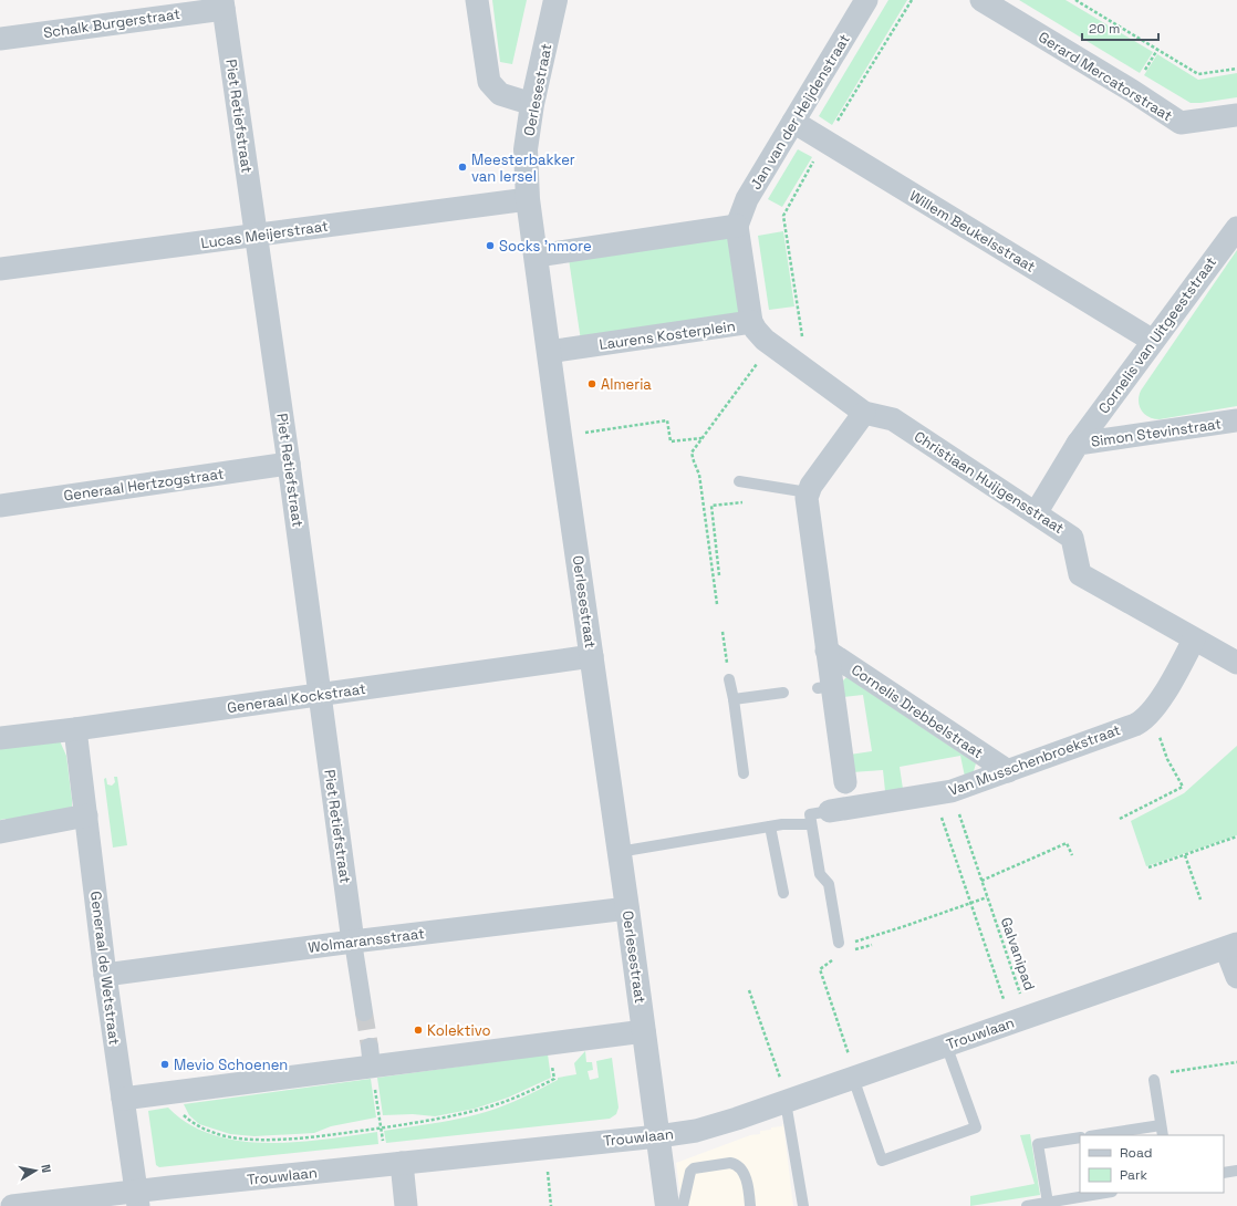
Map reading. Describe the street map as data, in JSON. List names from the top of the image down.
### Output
{
  "streets": {
    "street": [
      "Schalk Burgerstraat",
      "Gerard Mercatorstraat",
      "Oerlesestraat",
      "Jan van der Heijdenstraat",
      "Piet Retiefstraat",
      "Willem Beukelsstraat",
      "Lucas Meijerstraat",
      "Laurens Kosterplein",
      "Cornelis van Uitgeeststraat",
      "Simon Stevinstraat",
      "Christiaan Huijgensstraat",
      "Generaal Hertzogstraat",
      "Generaal Kockstraat",
      "Cornelis Drebbelstraat",
      "Van Musschenbroekstraat",
      "Wolmaransstraat",
      "Generaal de Wetstraat",
      "Trouwlaan"
    ],
    "path": ["Galvanipad"]
  },
  "crossings": [
    ["Schalk Burgerstraat", "Piet Retiefstraat"],
    ["Oerlesestraat", "Lucas Meijerstraat"],
    ["Oerlesestraat", "Laurens Kosterplein"],
    ["Oerlesestraat", "Generaal Kockstraat"],
    ["Oerlesestraat", "Wolmaransstraat"],
    ["Oerlesestraat", "Trouwlaan"],
    ["Jan van der Heijdenstraat", "Willem Beukelsstraat"],
    ["Jan van der Heijdenstraat", "Laurens Kosterplein"],
    ["Piet Retiefstraat", "Lucas Meijerstraat"],
    ["Piet Retiefstraat", "Generaal Hertzogstraat"],
    ["Piet Retiefstraat", "Generaal Kockstraat"],
    ["Piet Retiefstraat", "Wolmaransstraat"],
    ["Willem Beukelsstraat", "Cornelis van Uitgeeststraat"],
    ["Laurens Kosterplein", "Christiaan Huijgensstraat"],
    ["Cornelis van Uitgeeststraat", "Simon Stevinstraat"],
    ["Simon Stevinstraat", "Christiaan Huijgensstraat"],
    ["Christiaan Huijgensstraat", "Van Musschenbroekstraat"],
    ["Generaal Kockstraat", "Generaal de Wetstraat"],
    ["Cornelis Drebbelstraat", "Van Musschenbroekstraat"],
    ["Van Musschenbroekstraat", "Galvanipad"],
    ["Wolmaransstraat", "Generaal de Wetstraat"],
    ["Galvanipad", "Trouwlaan"],
    ["Generaal de Wetstraat", "Trouwlaan"]
  ],
  "places": [
    "Meesterbakker van Iersel",
    "Socks 'nmore",
    "Almeria",
    "Kolektivo",
    "Mevio Schoenen"
  ],
  "legend": ["Road", "Park"],
  "scale_bar": "20 m",
  "north": "right"
}
